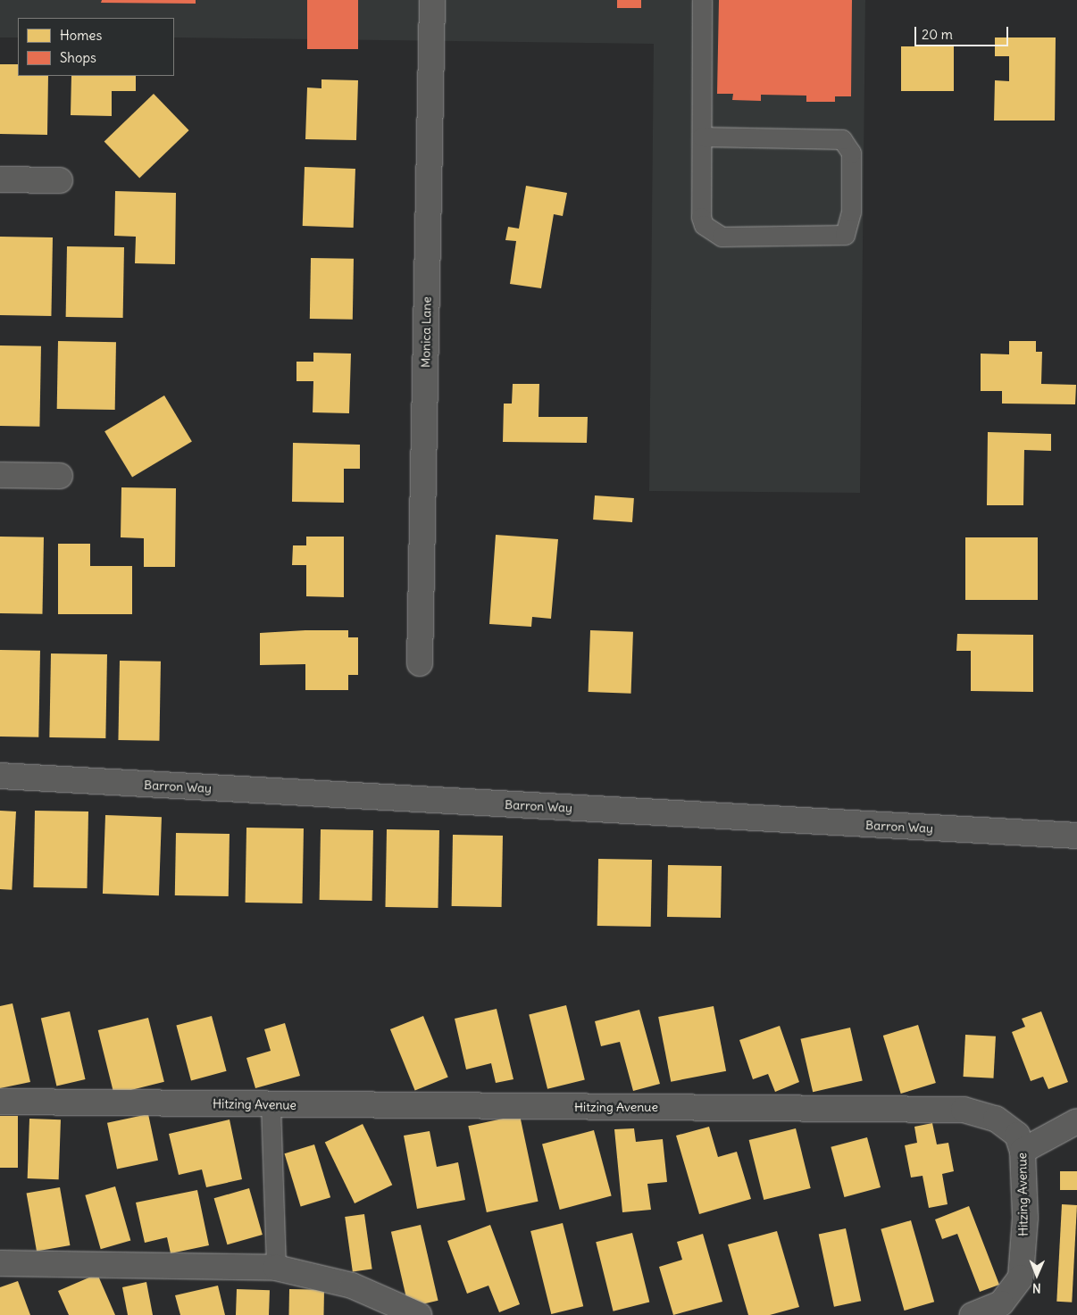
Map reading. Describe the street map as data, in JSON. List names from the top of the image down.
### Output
{
  "streets": {
    "street": ["Monica Lane", "Barron Way", "Hitzing Avenue"]
  },
  "legend": ["Homes", "Shops"],
  "scale_bar": "20 m",
  "north": "bottom"
}
